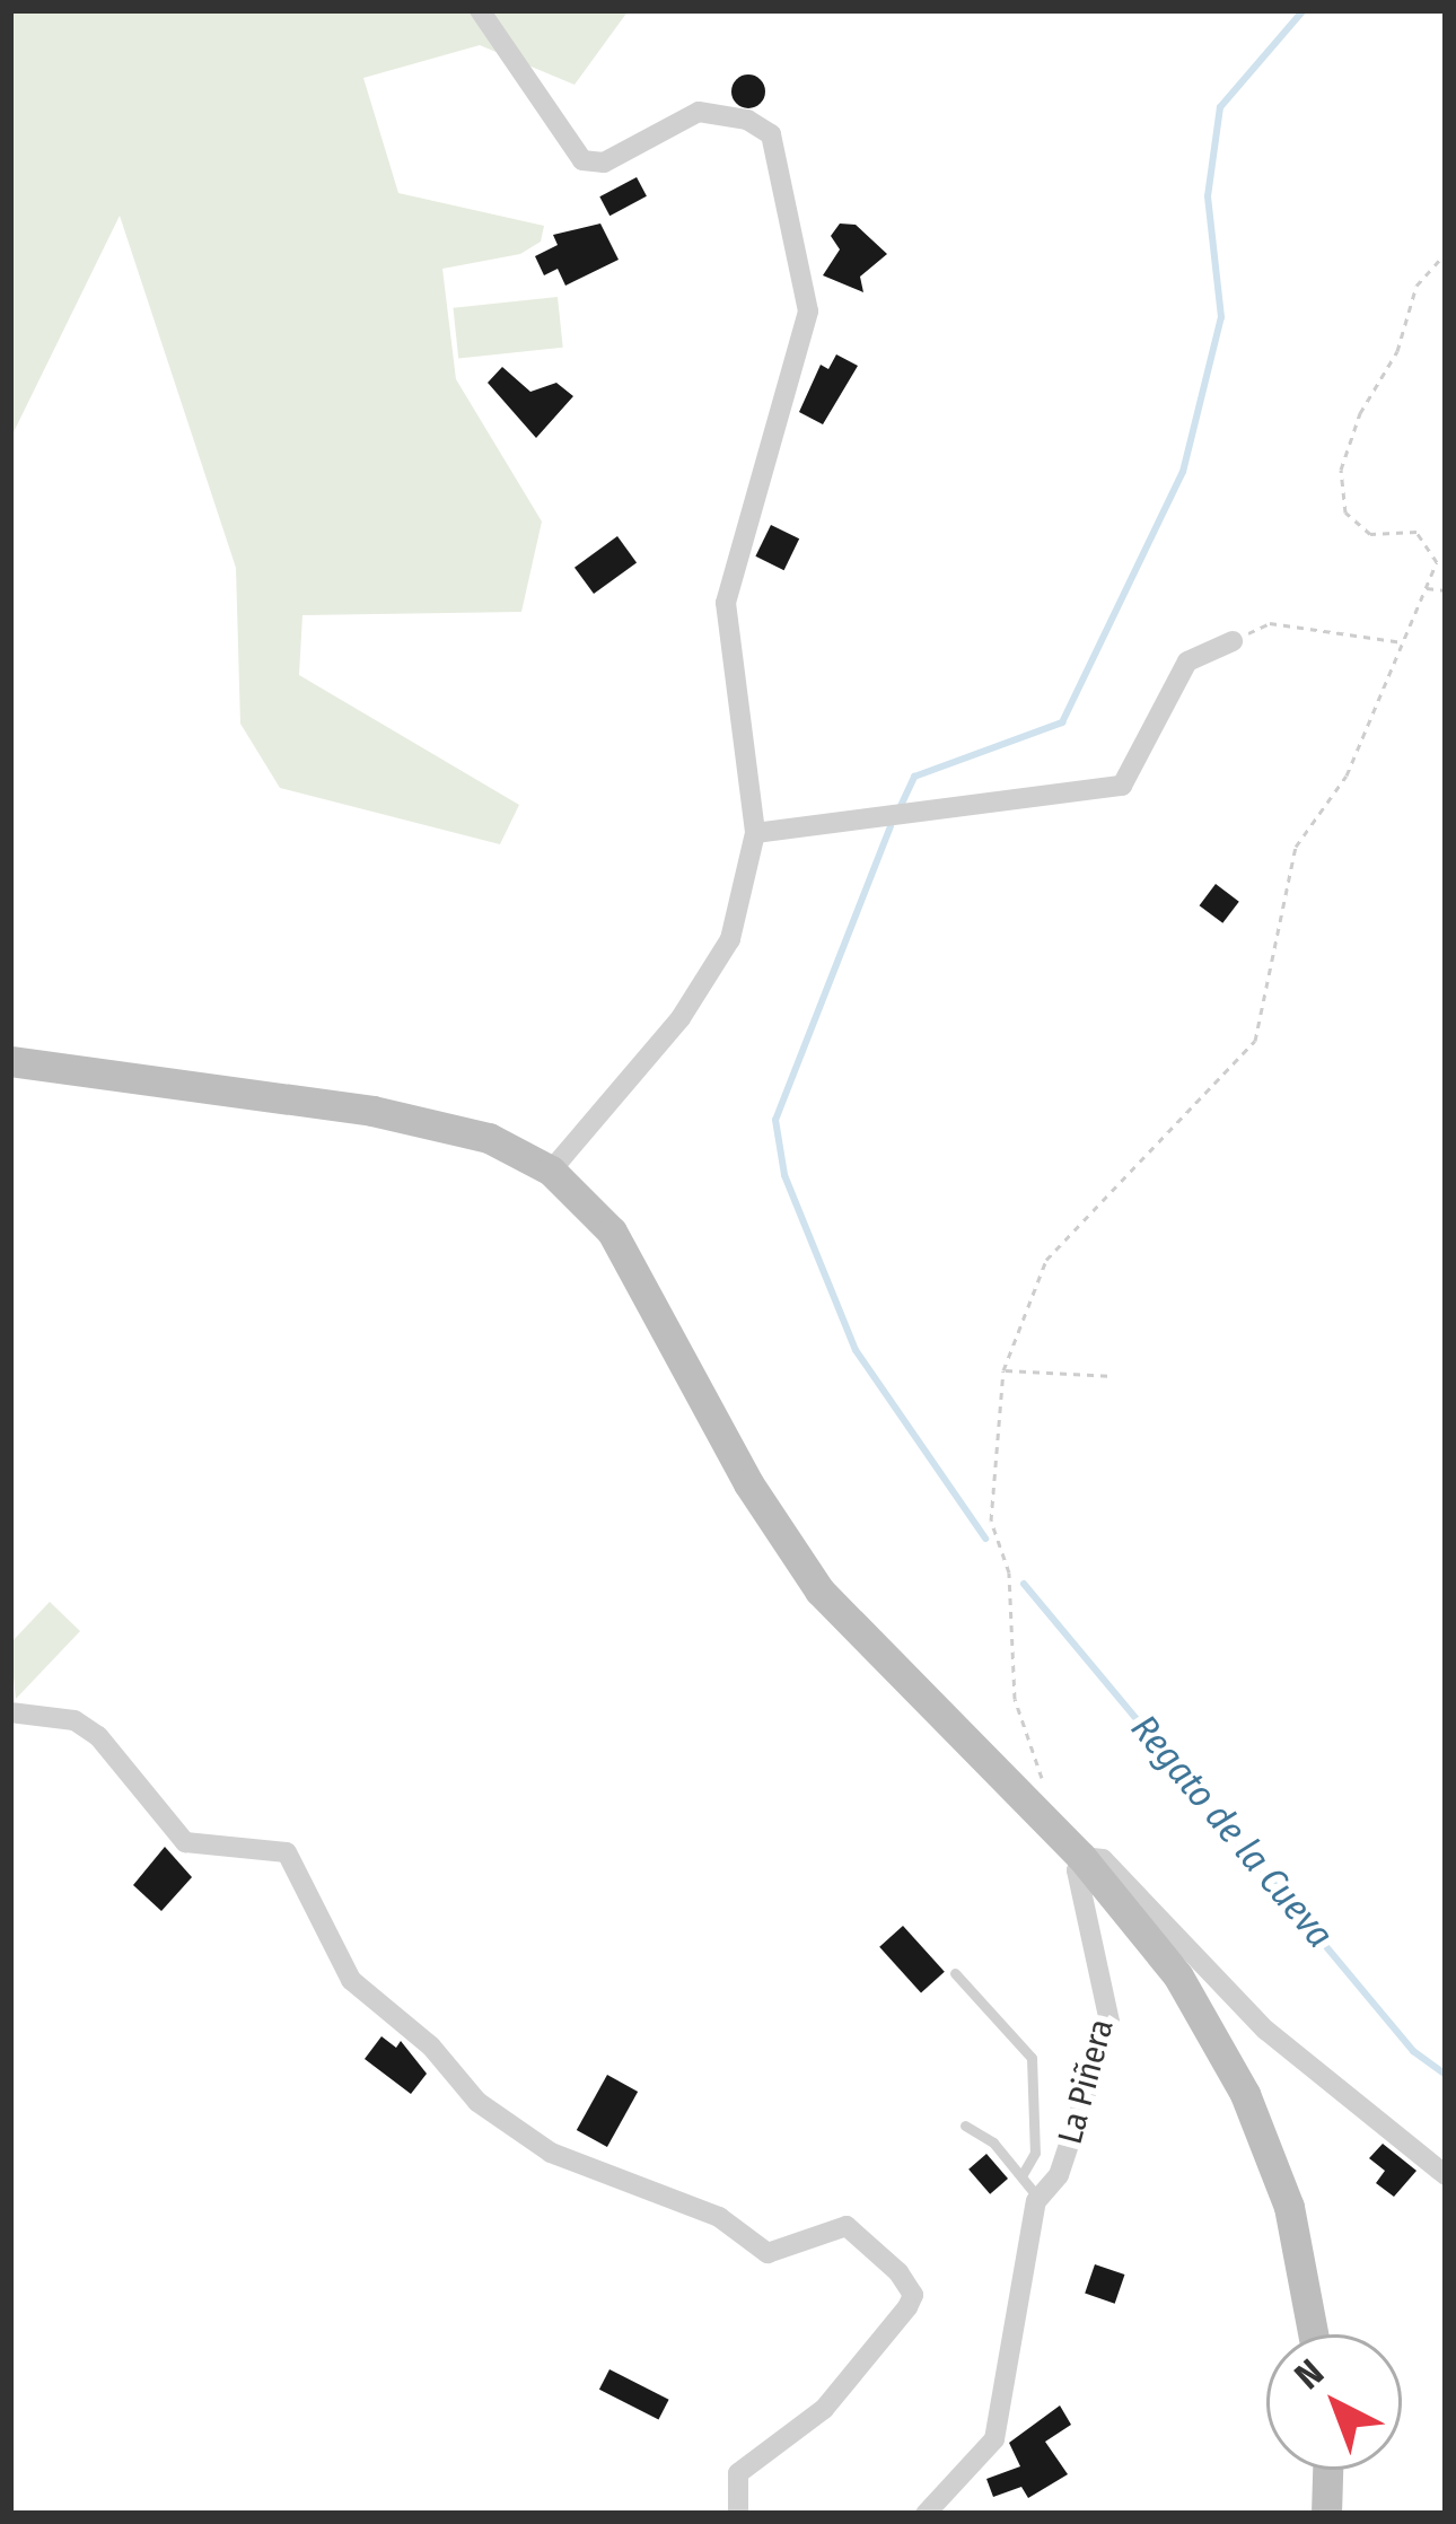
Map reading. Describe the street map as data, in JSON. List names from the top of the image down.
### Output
{
  "streets": {
    "street": ["La Piñera"]
  },
  "water": ["Regato de la Cueva"],
  "north": "top left"
}
